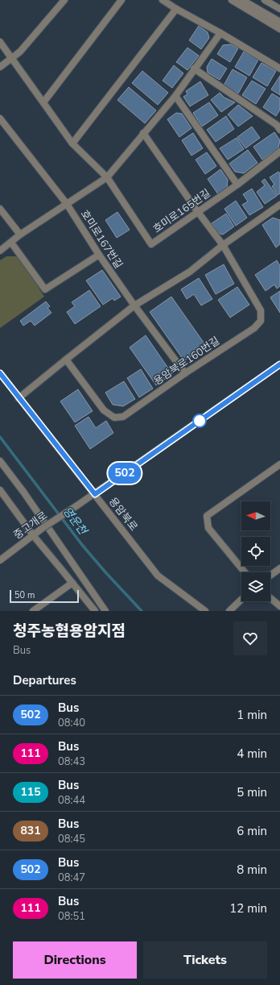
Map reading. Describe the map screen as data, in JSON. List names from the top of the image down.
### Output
{
  "streets": {
    "street": [
      "호미로165번길",
      "호미로167번길",
      "용암북로160번길",
      "용암북로",
      "중고개로"
    ]
  },
  "crossings": [
    ["호미로167번길", "용암북로160번길"],
    ["용암북로", "중고개로"]
  ],
  "water": ["영운천"],
  "lines": ["bus line 502"],
  "scale_bar": "50 m",
  "north": "left",
  "page": {
    "on_map": "502",
    "scale": "50 m",
    "heading": [
      ["청주농협용암지점", "Bus"],
      "Departures"
    ],
    "list": [
      {
        "mark": "502",
        "name": "Bus",
        "note": "08:40",
        "value": "1 min"
      },
      {
        "mark": "111",
        "name": "Bus",
        "note": "08:43",
        "value": "4 min"
      },
      {
        "mark": "115",
        "name": "Bus",
        "note": "08:44",
        "value": "5 min"
      },
      {
        "mark": "831",
        "name": "Bus",
        "note": "08:45",
        "value": "6 min"
      },
      {
        "mark": "502",
        "name": "Bus",
        "note": "08:47",
        "value": "8 min"
      },
      {
        "mark": "111",
        "name": "Bus",
        "note": "08:51",
        "value": "12 min"
      }
    ],
    "buttons": ["Directions", "Tickets"]
  }
}
